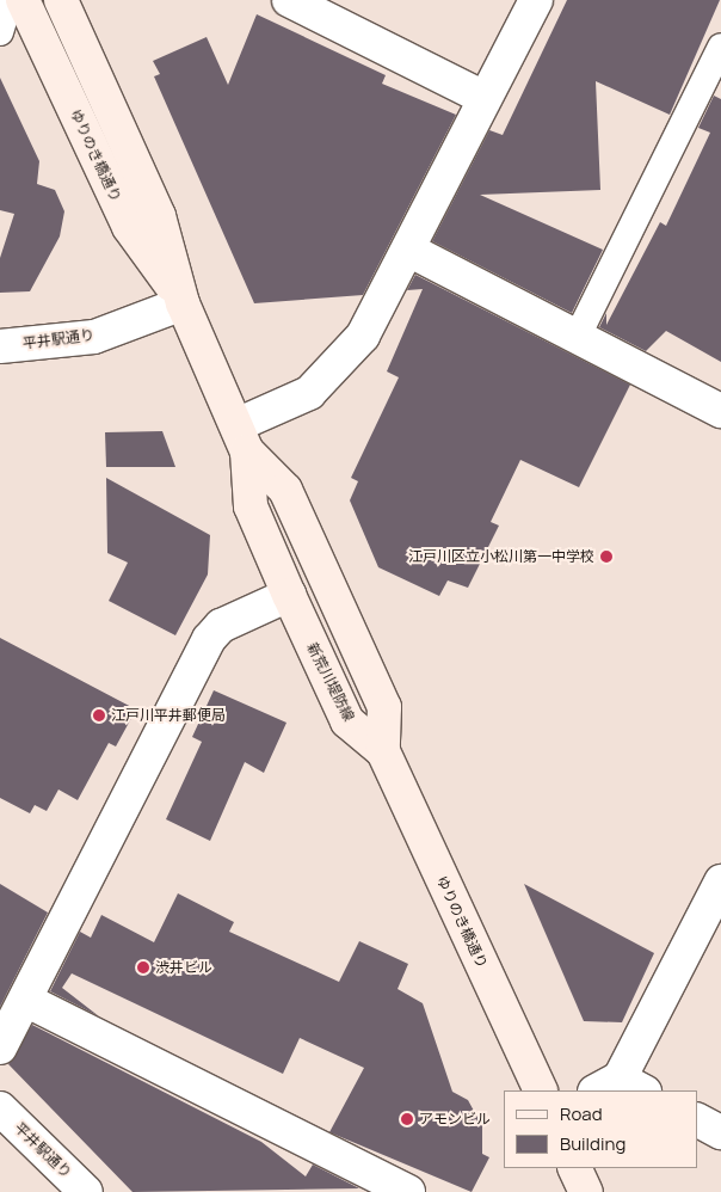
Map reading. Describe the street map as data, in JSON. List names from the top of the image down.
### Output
{
  "streets": {
    "main road": ["ゆりのき橋通り", "新荒川堤防線"],
    "street": ["平井駅通り"]
  },
  "crossings": [
    ["ゆりのき橋通り", "平井駅通り"],
    ["ゆりのき橋通り", "新荒川堤防線"]
  ],
  "places": [
    "江戸川区立小松川第一中学校",
    "江戸川平井郵便局",
    "渋井ビル",
    "アモンビル"
  ],
  "legend": ["Road", "Building"]
}
